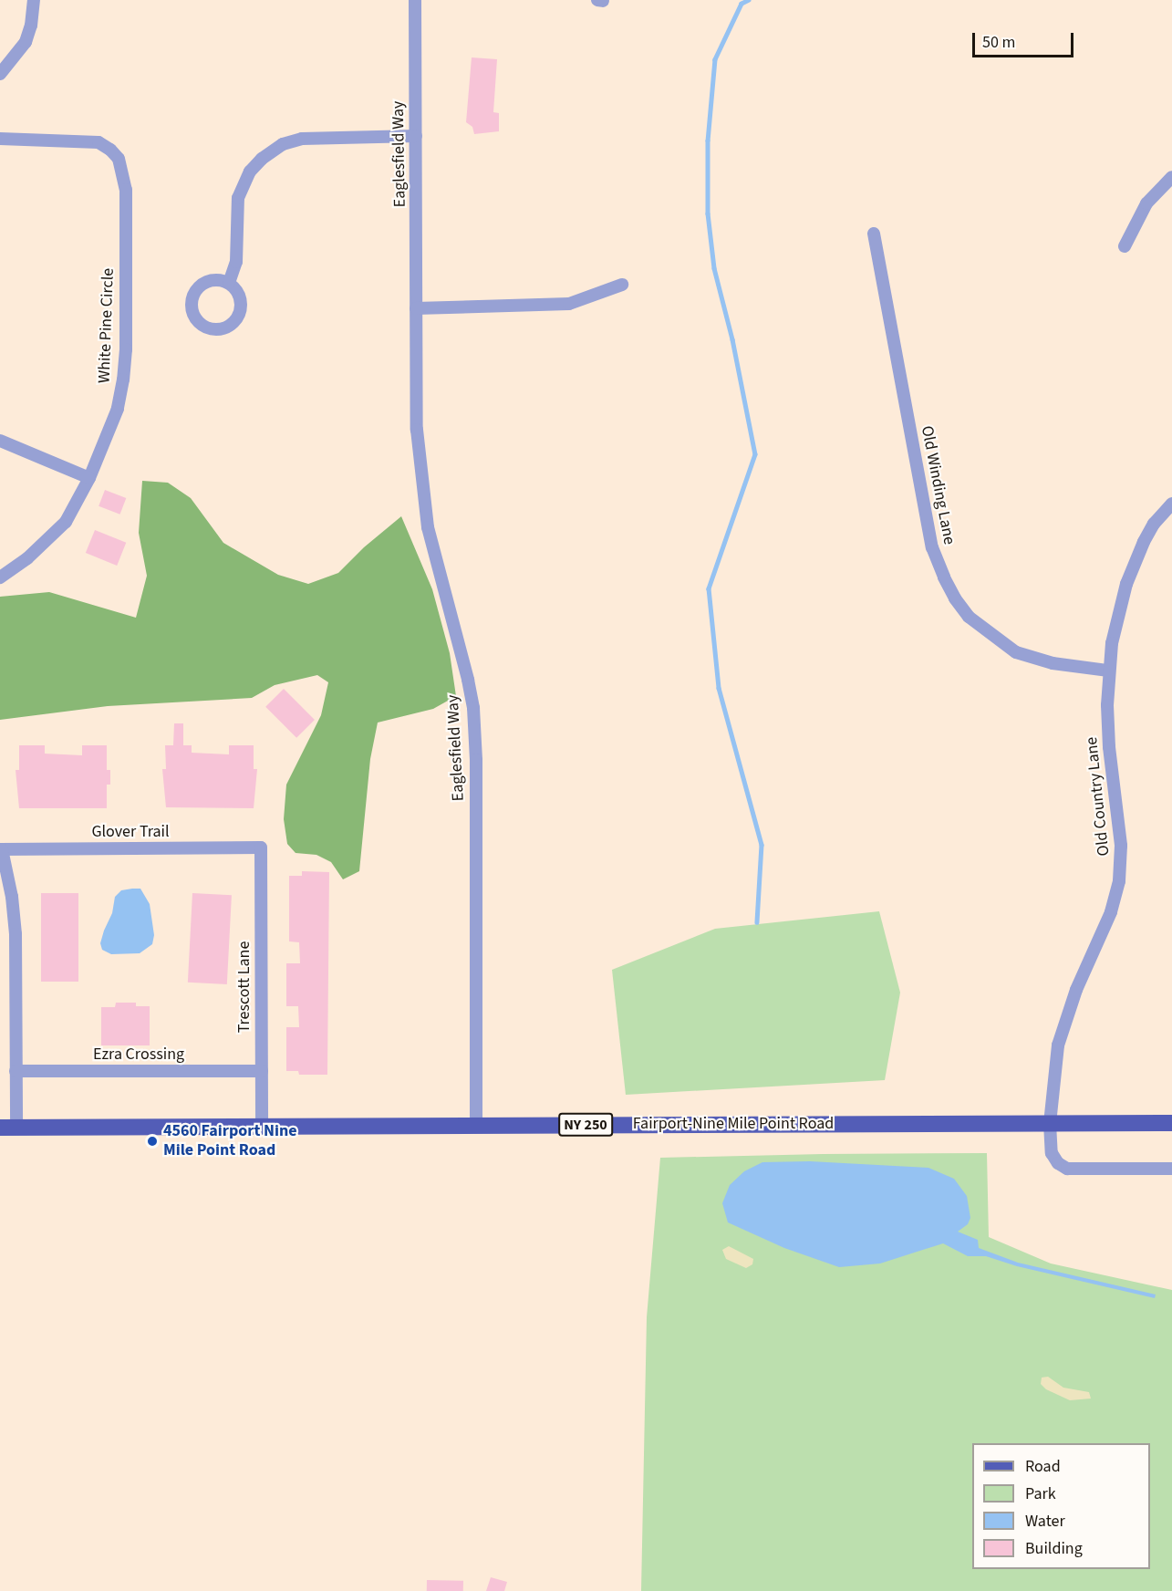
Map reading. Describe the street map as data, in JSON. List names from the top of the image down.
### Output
{
  "streets": {
    "main road": ["Fairport-Nine Mile Point Road", "NY 250"],
    "street": [
      "Eaglesfield Way",
      "White Pine Circle",
      "Old Winding Lane",
      "Old Country Lane",
      "Glover Trail",
      "Trescott Lane",
      "Ezra Crossing"
    ]
  },
  "crossings": [
    ["Eaglesfield Way", "Fairport-Nine Mile Point Road"],
    ["Old Winding Lane", "Old Country Lane"],
    ["Old Country Lane", "Fairport-Nine Mile Point Road"],
    ["Glover Trail", "Trescott Lane"],
    ["Trescott Lane", "Ezra Crossing"],
    ["Trescott Lane", "Fairport-Nine Mile Point Road"]
  ],
  "places": ["4560 Fairport Nine Mile Point Road"],
  "legend": [
    "Road",
    "Park",
    "Water",
    "Building"
  ],
  "scale_bar": "50 m"
}
